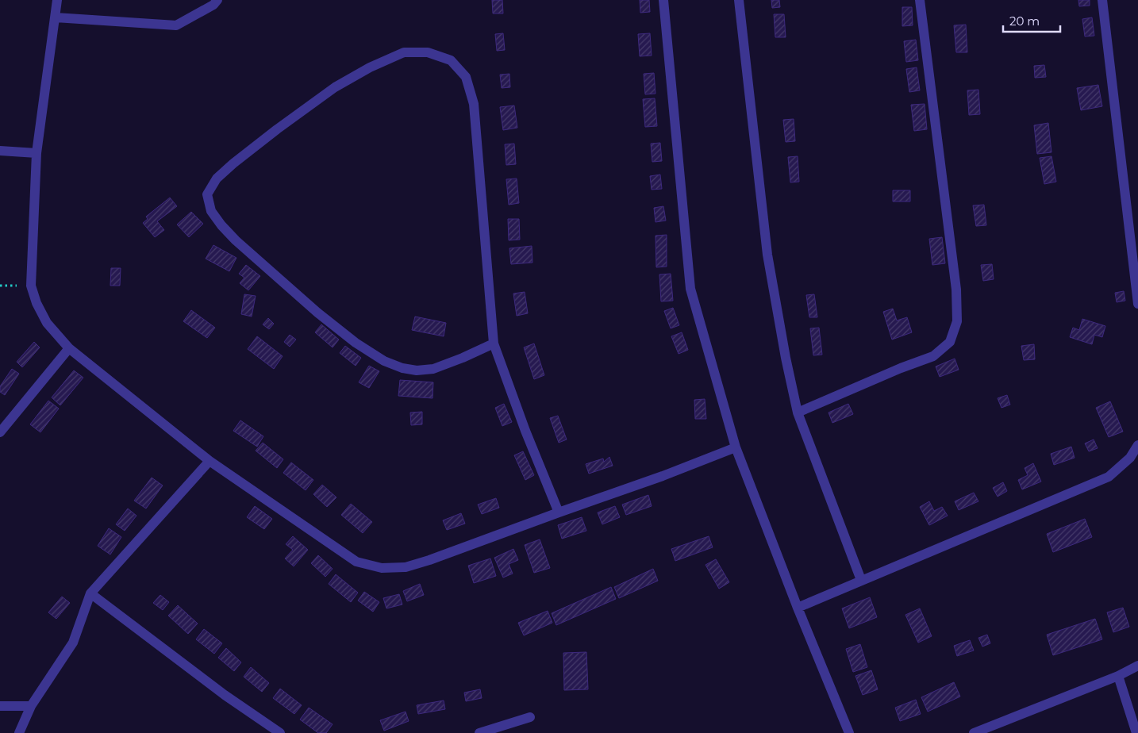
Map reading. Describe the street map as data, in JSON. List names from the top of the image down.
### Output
{
  "scale_bar": "20 m"
}
